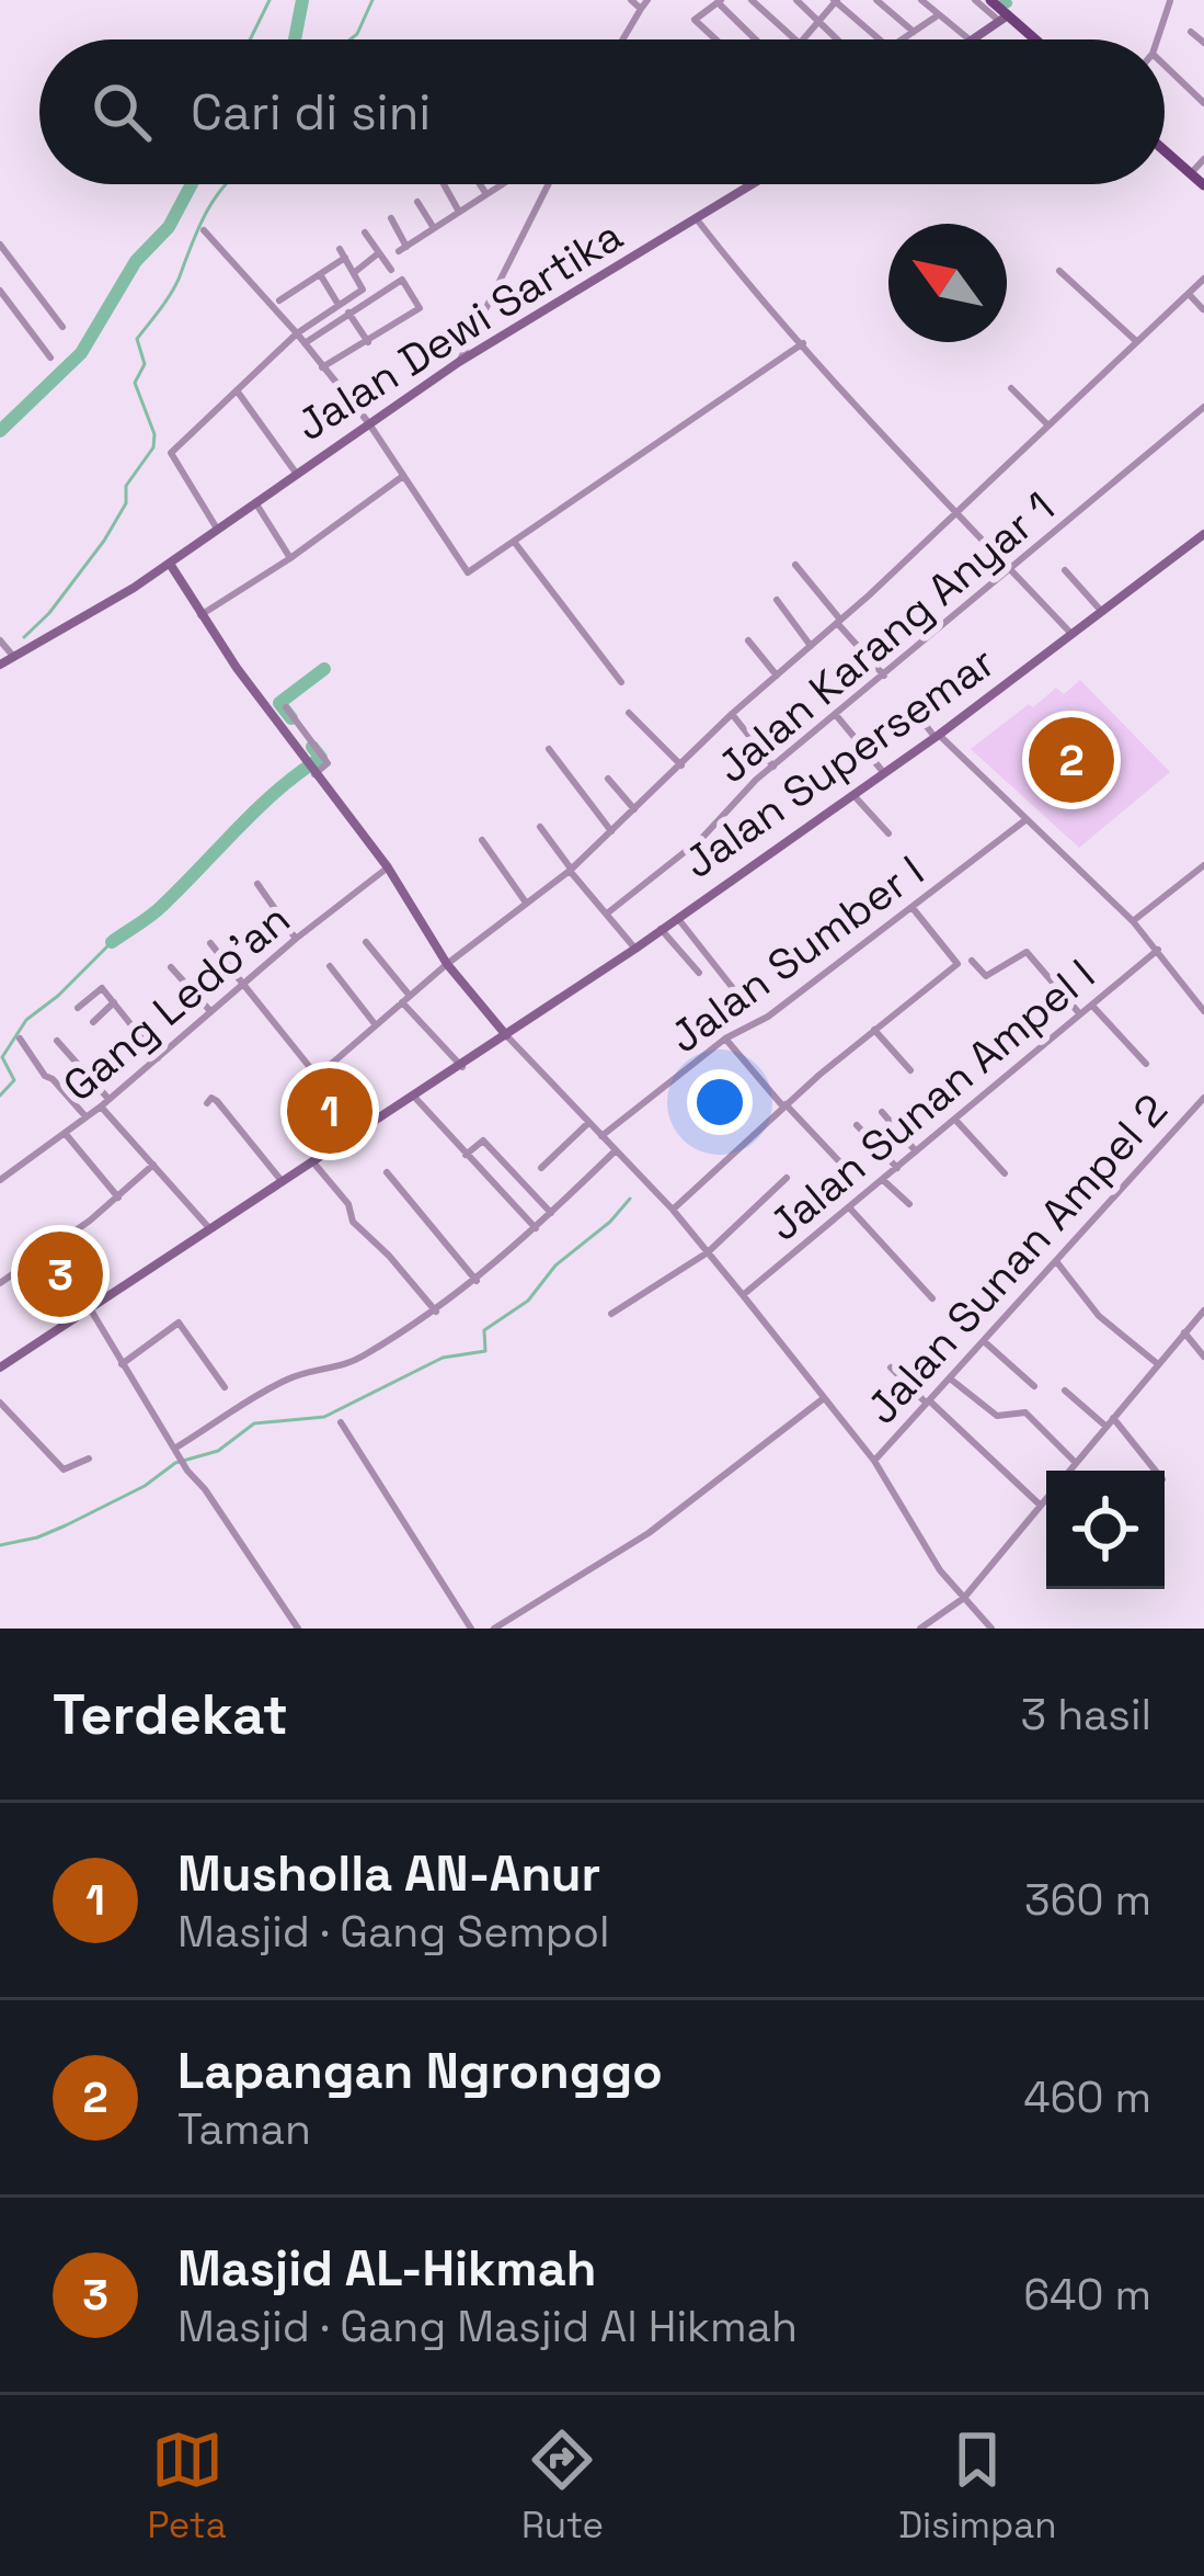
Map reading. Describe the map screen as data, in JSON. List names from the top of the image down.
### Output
{
  "streets": {
    "main road": ["Jalan Dewi Sartika", "Jalan Supersemar"],
    "street": [
      "Jalan Karang Anyar 1",
      "Jalan Sumber I",
      "Gang Ledo'an",
      "Jalan Sunan Ampel I",
      "Jalan Sunan Ampel 2"
    ]
  },
  "north": "top left",
  "page": {
    "search": "Cari di sini",
    "pins": ["2", "1", "3"],
    "heading": ["Terdekat", "3 hasil"],
    "list": [
      {
        "mark": "1",
        "name": "Musholla AN-Anur",
        "note": "Masjid · Gang Sempol",
        "value": "360 m"
      },
      {
        "mark": "2",
        "name": "Lapangan Ngronggo",
        "note": "Taman",
        "value": "460 m"
      },
      {
        "mark": "3",
        "name": "Masjid AL-Hikmah",
        "note": "Masjid · Gang Masjid Al Hikmah",
        "value": "640 m"
      }
    ],
    "nav": ["Peta", "Rute", "Disimpan"]
  }
}
